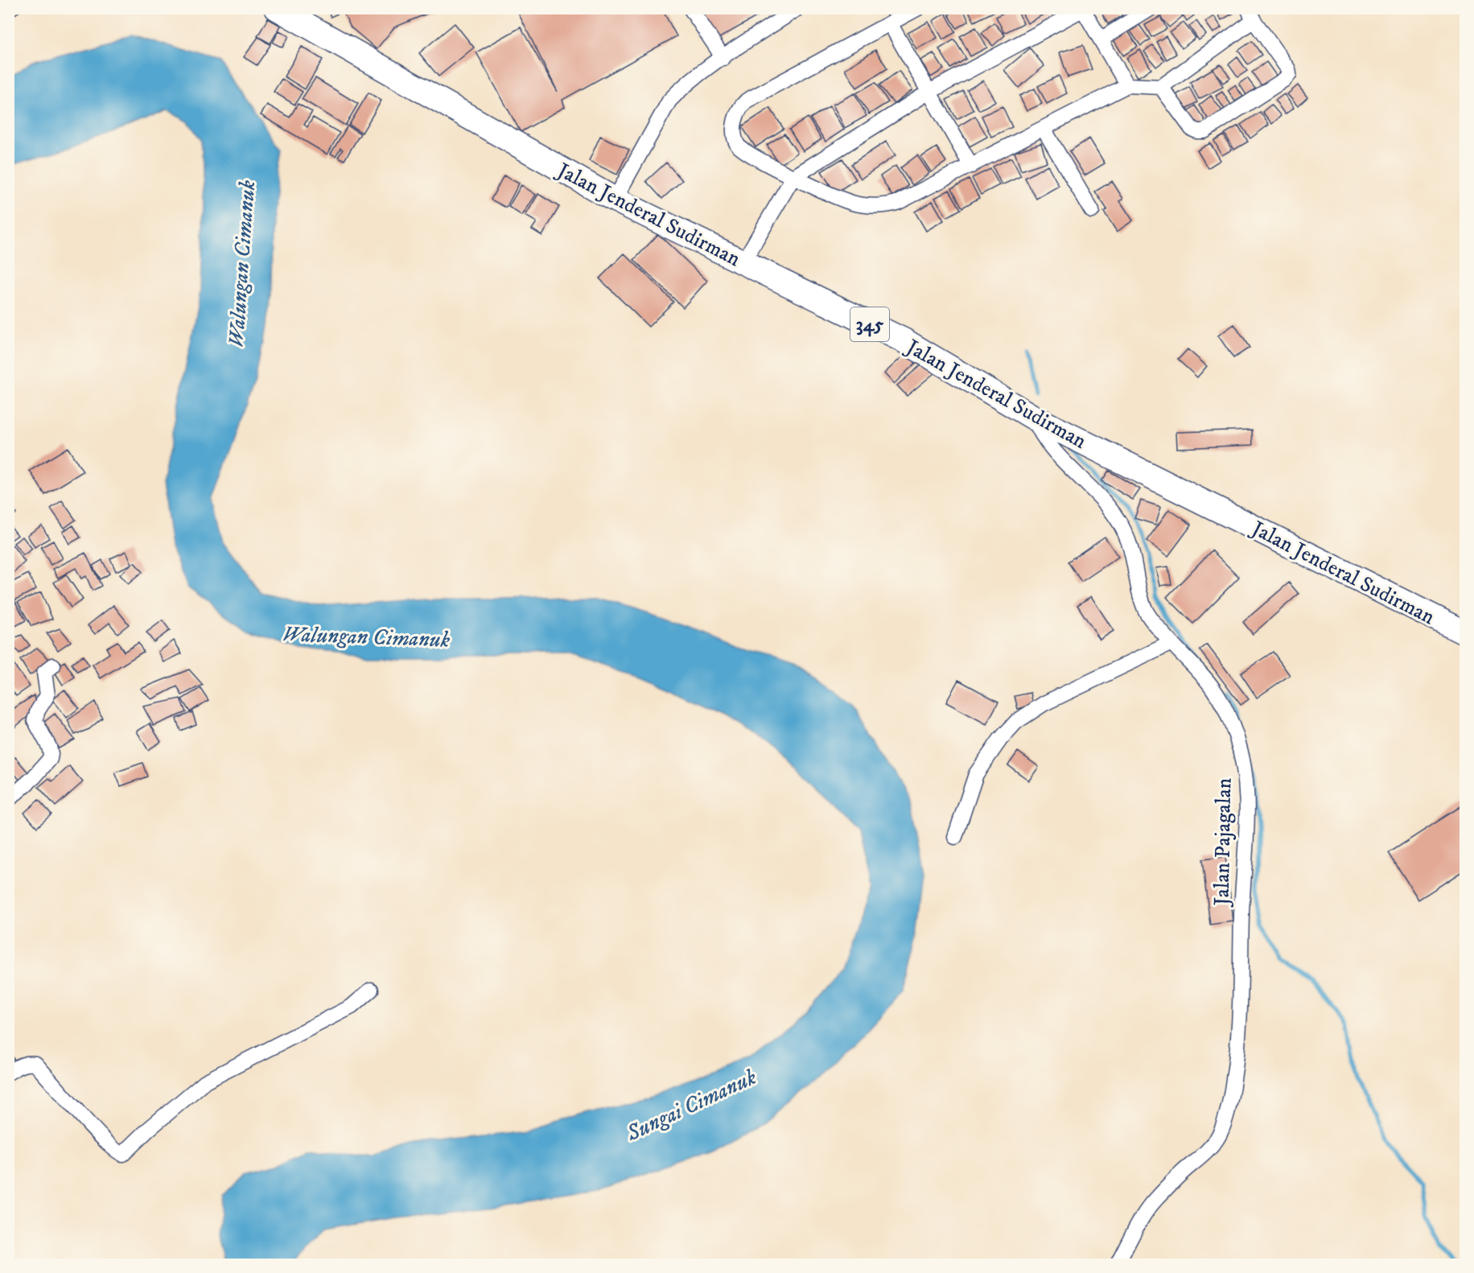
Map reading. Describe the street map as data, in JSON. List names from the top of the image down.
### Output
{
  "streets": {
    "main road": ["Jalan Jenderal Sudirman", "345"],
    "street": ["Jalan Pajagalan"]
  },
  "crossings": [
    ["Jalan Jenderal Sudirman", "Jalan Pajagalan"]
  ],
  "water": ["Walungan Cimanuk", "Sungai Cimanuk"]
}
